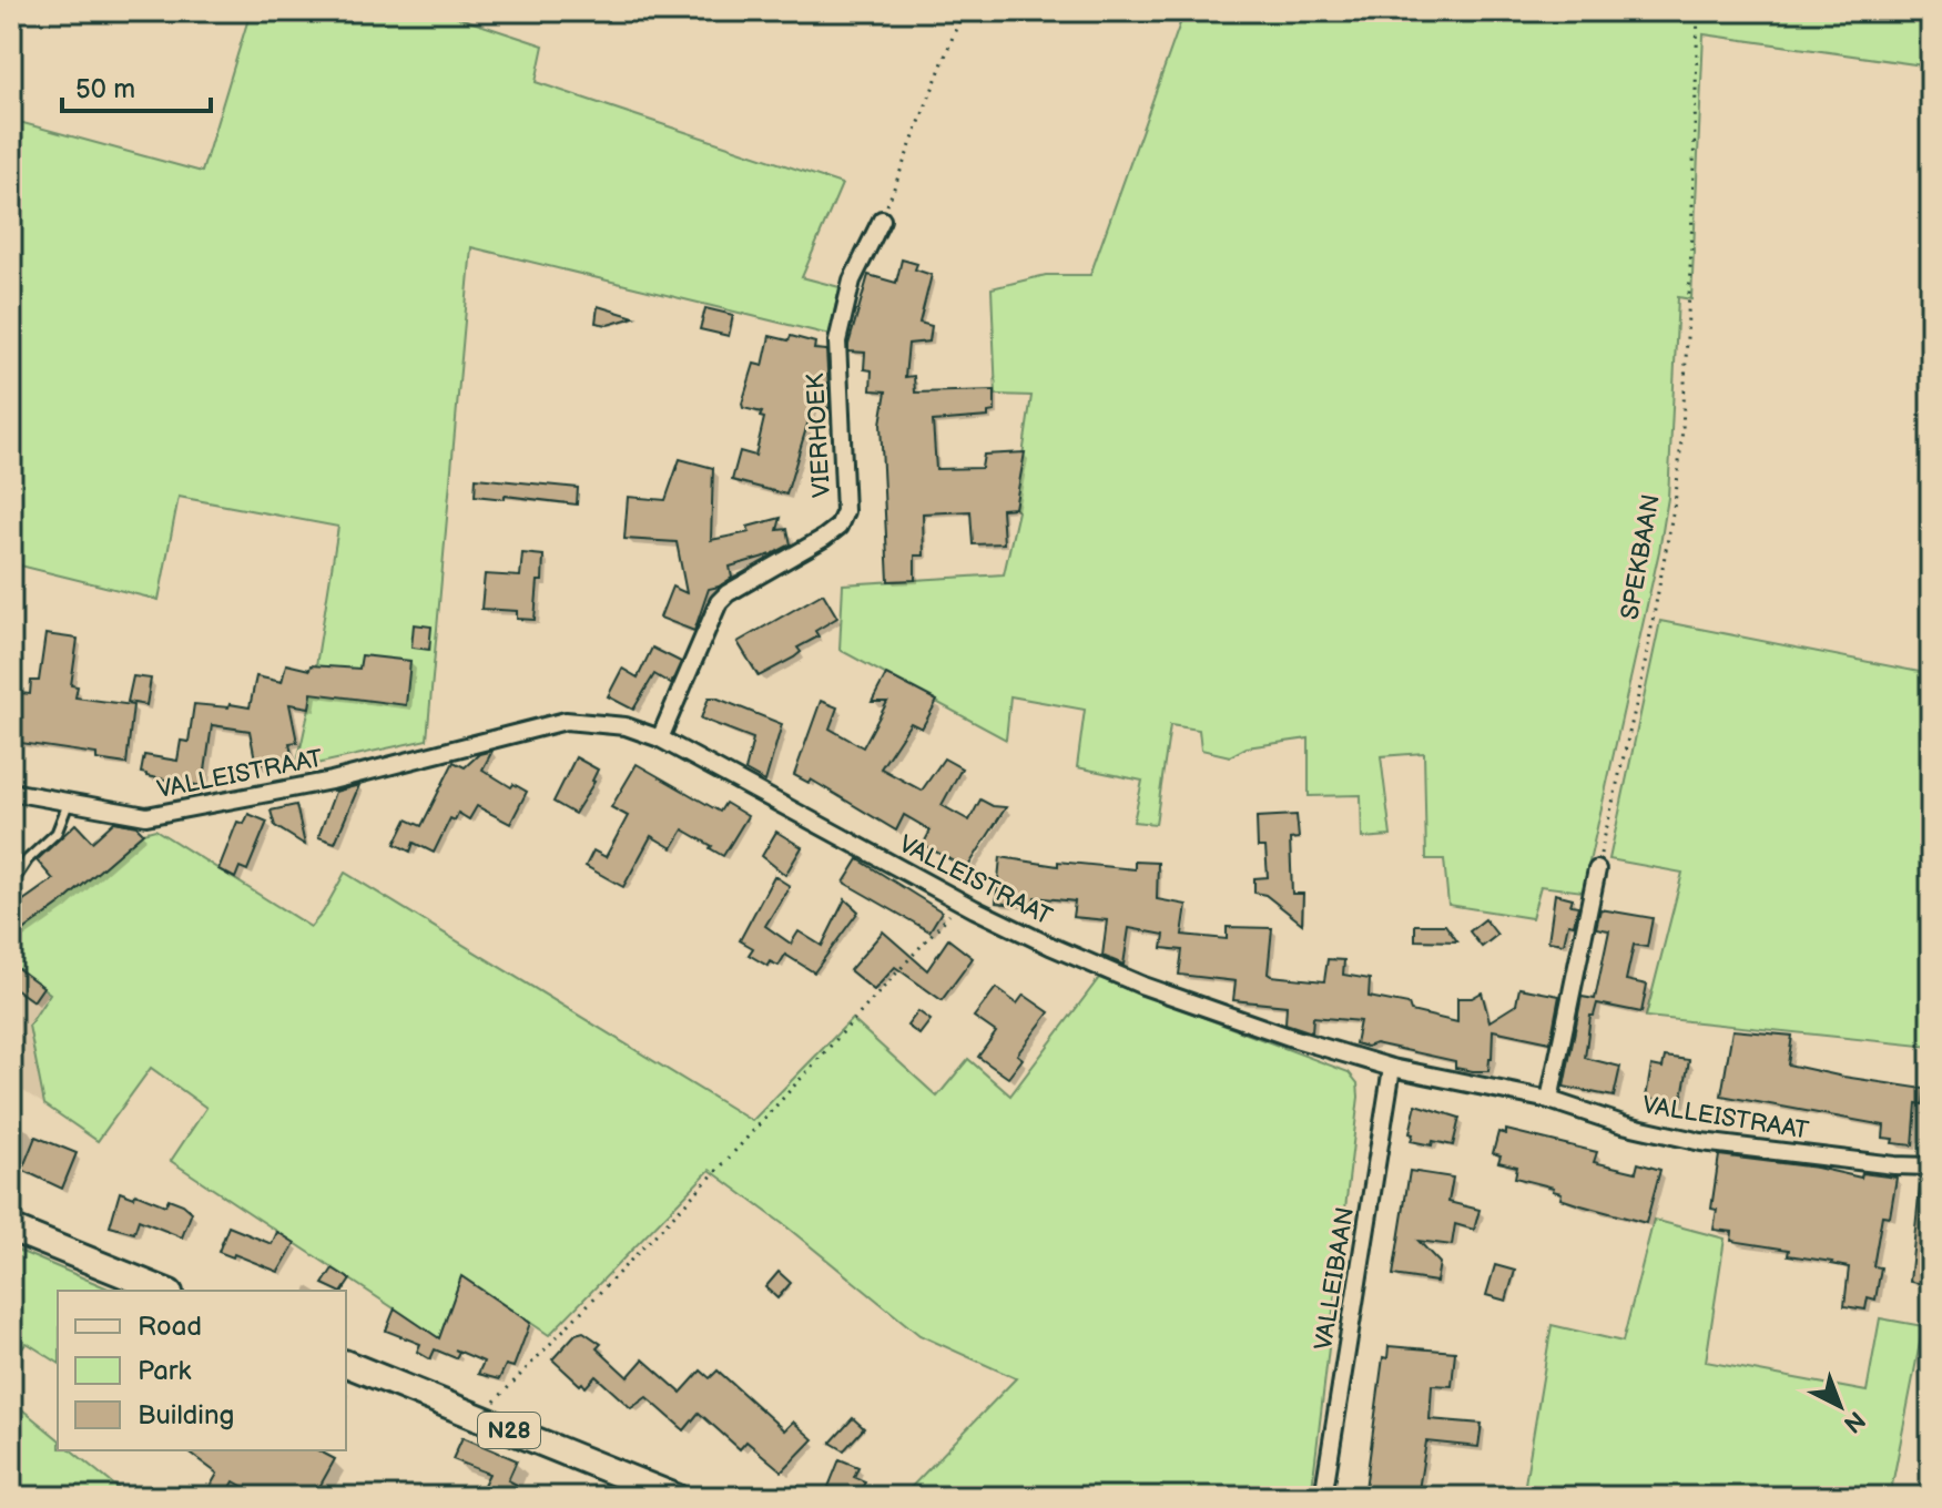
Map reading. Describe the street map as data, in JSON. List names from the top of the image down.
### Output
{
  "streets": {
    "main road": ["N28"],
    "street": ["VIERHOEK", "VALLEISTRAAT", "VALLEIBAAN"],
    "path": ["SPEKBAAN"]
  },
  "crossings": [
    ["VIERHOEK", "VALLEISTRAAT"],
    ["VALLEISTRAAT", "VALLEIBAAN"]
  ],
  "legend": ["Road", "Park", "Building"],
  "scale_bar": "50 m",
  "north": "bottom right"
}
